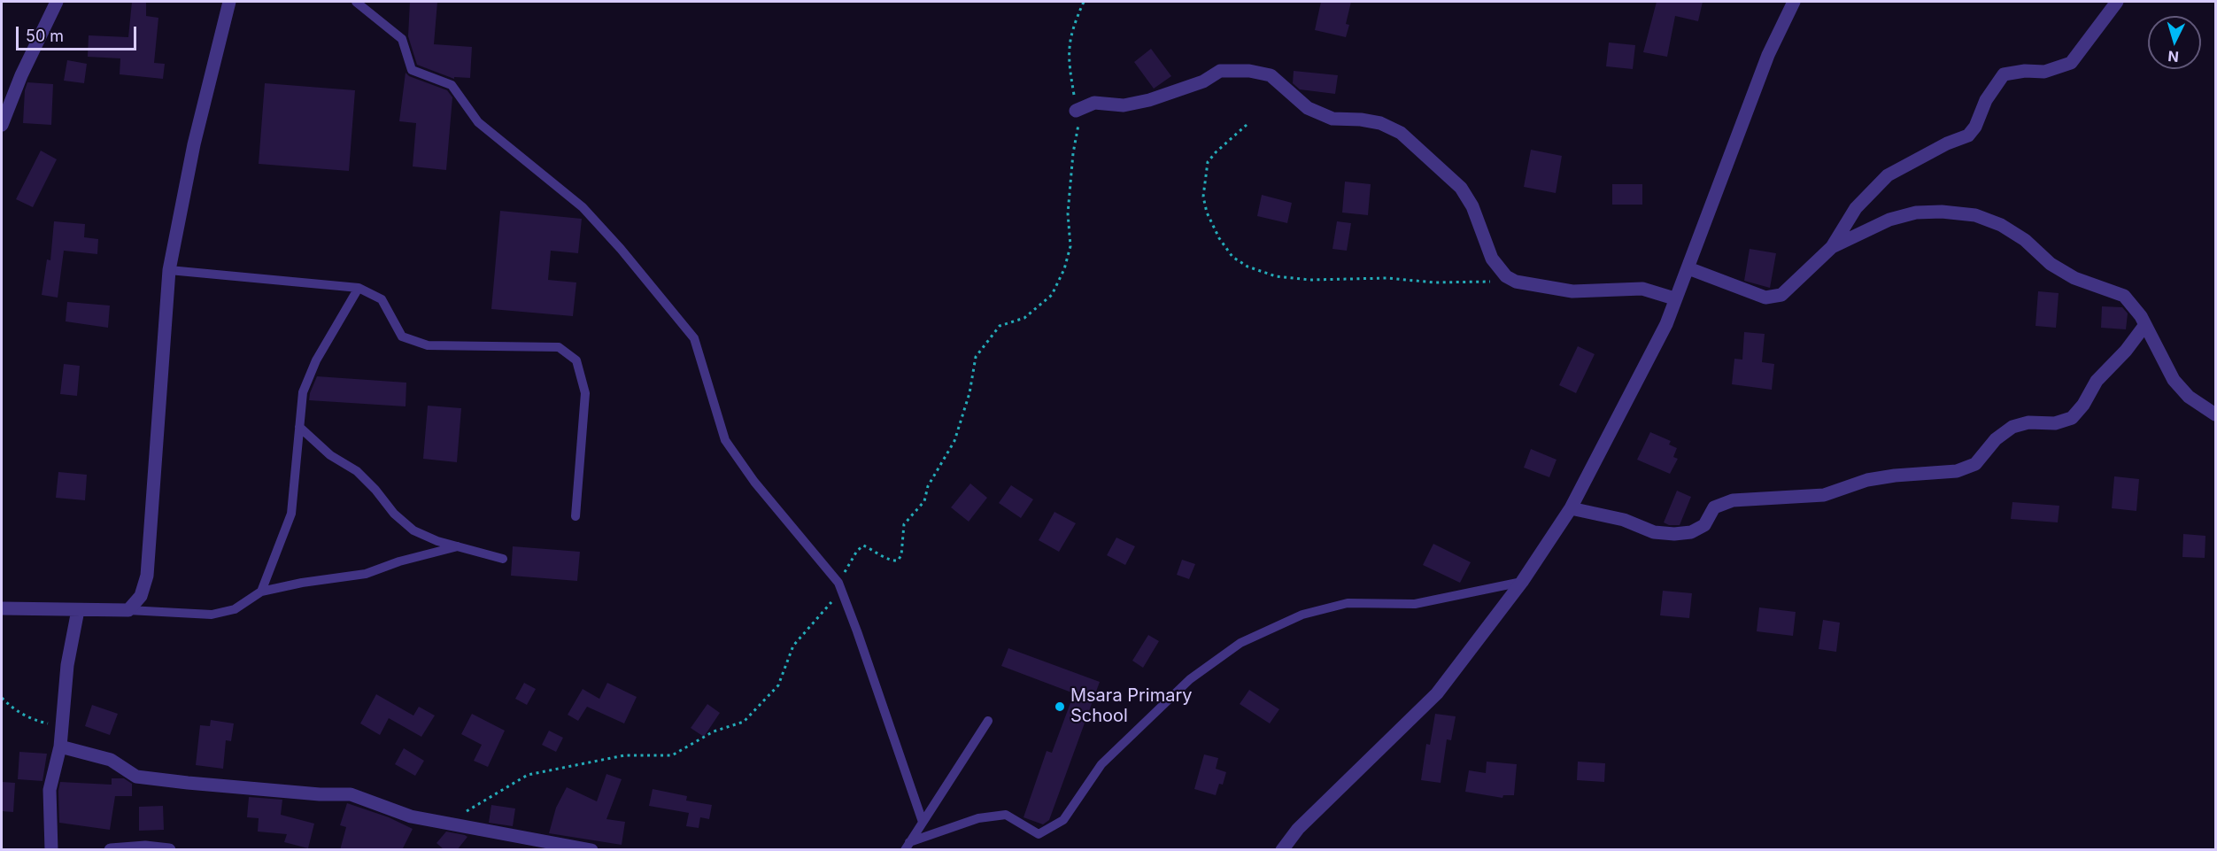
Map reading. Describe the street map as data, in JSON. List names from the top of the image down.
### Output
{
  "places": ["Msara Primary School"],
  "scale_bar": "50 m",
  "north": "bottom"
}
